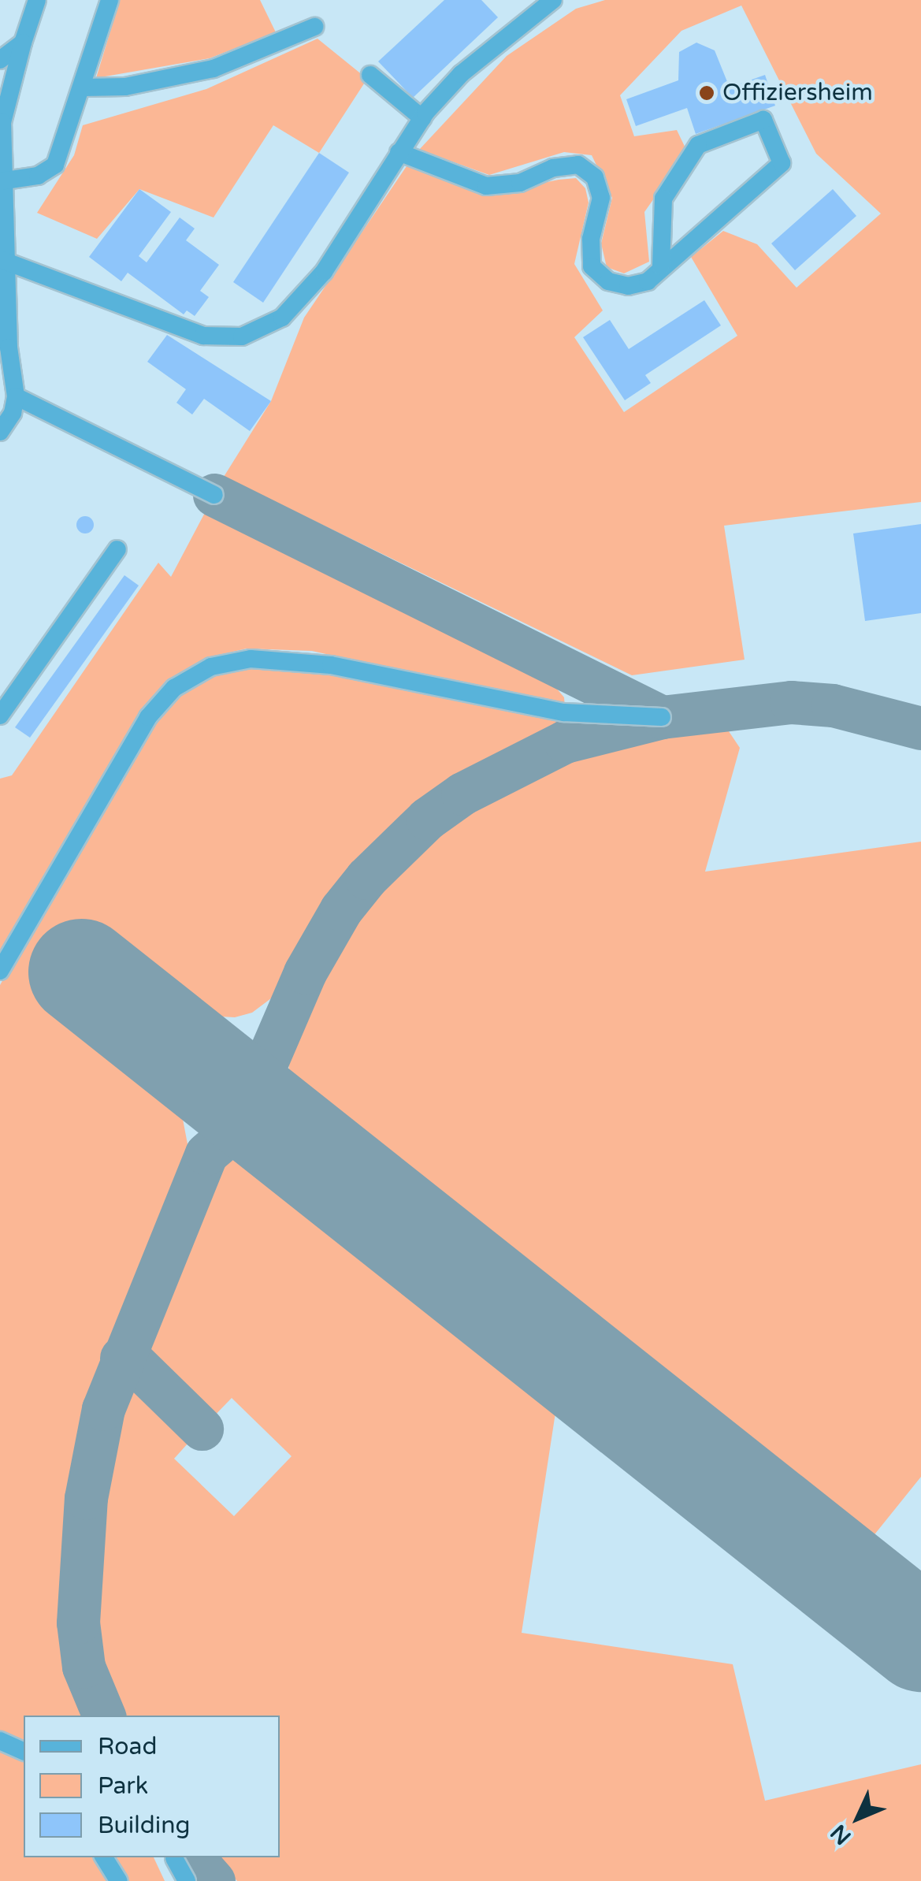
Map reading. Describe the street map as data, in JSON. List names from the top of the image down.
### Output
{
  "places": ["Offiziersheim"],
  "legend": ["Road", "Park", "Building"],
  "north": "bottom left"
}
